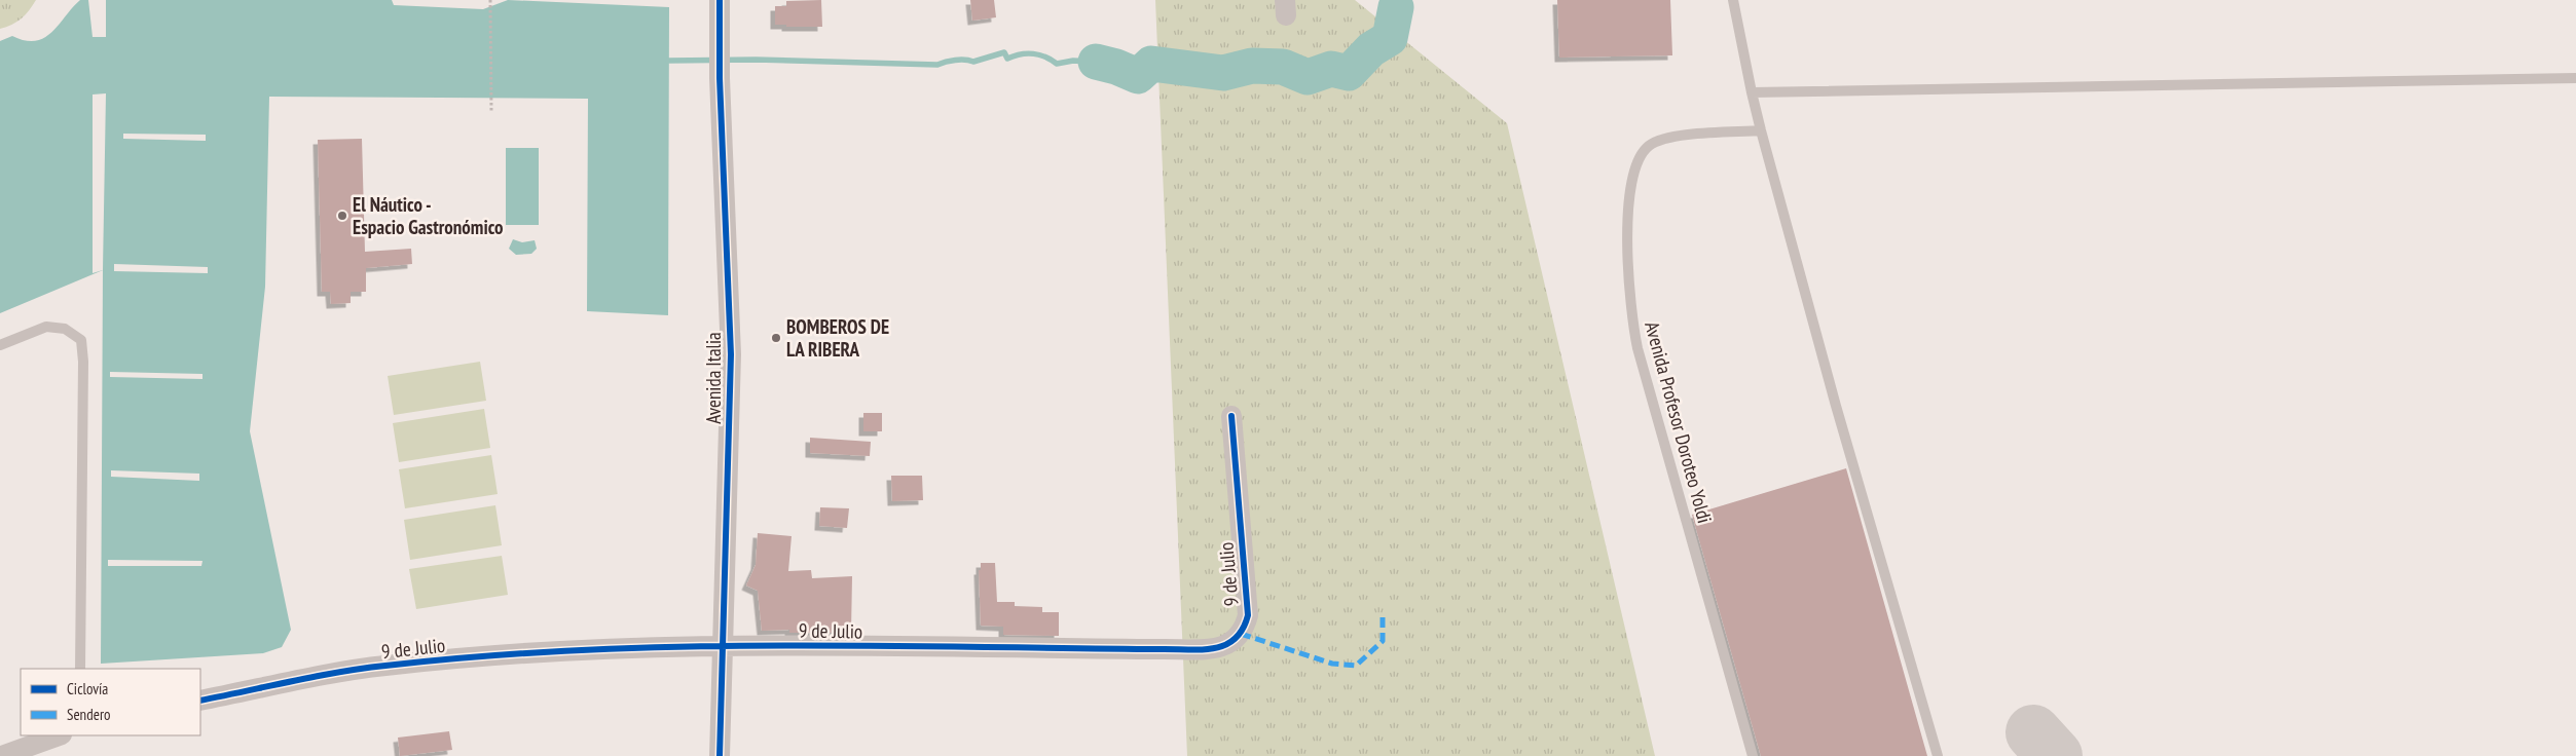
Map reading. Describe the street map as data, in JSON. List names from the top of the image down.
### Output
{
  "streets": {
    "street": ["Avenida Italia", "9 de Julio"],
    "lane": ["Avenida Profesor Doroteo Yoldi"]
  },
  "crossings": [
    ["Avenida Italia", "9 de Julio"]
  ],
  "places": ["El Náutico - Espacio Gastronómico", "BOMBEROS DE LA RIBERA"],
  "legend": ["Ciclovía", "Sendero"]
}
